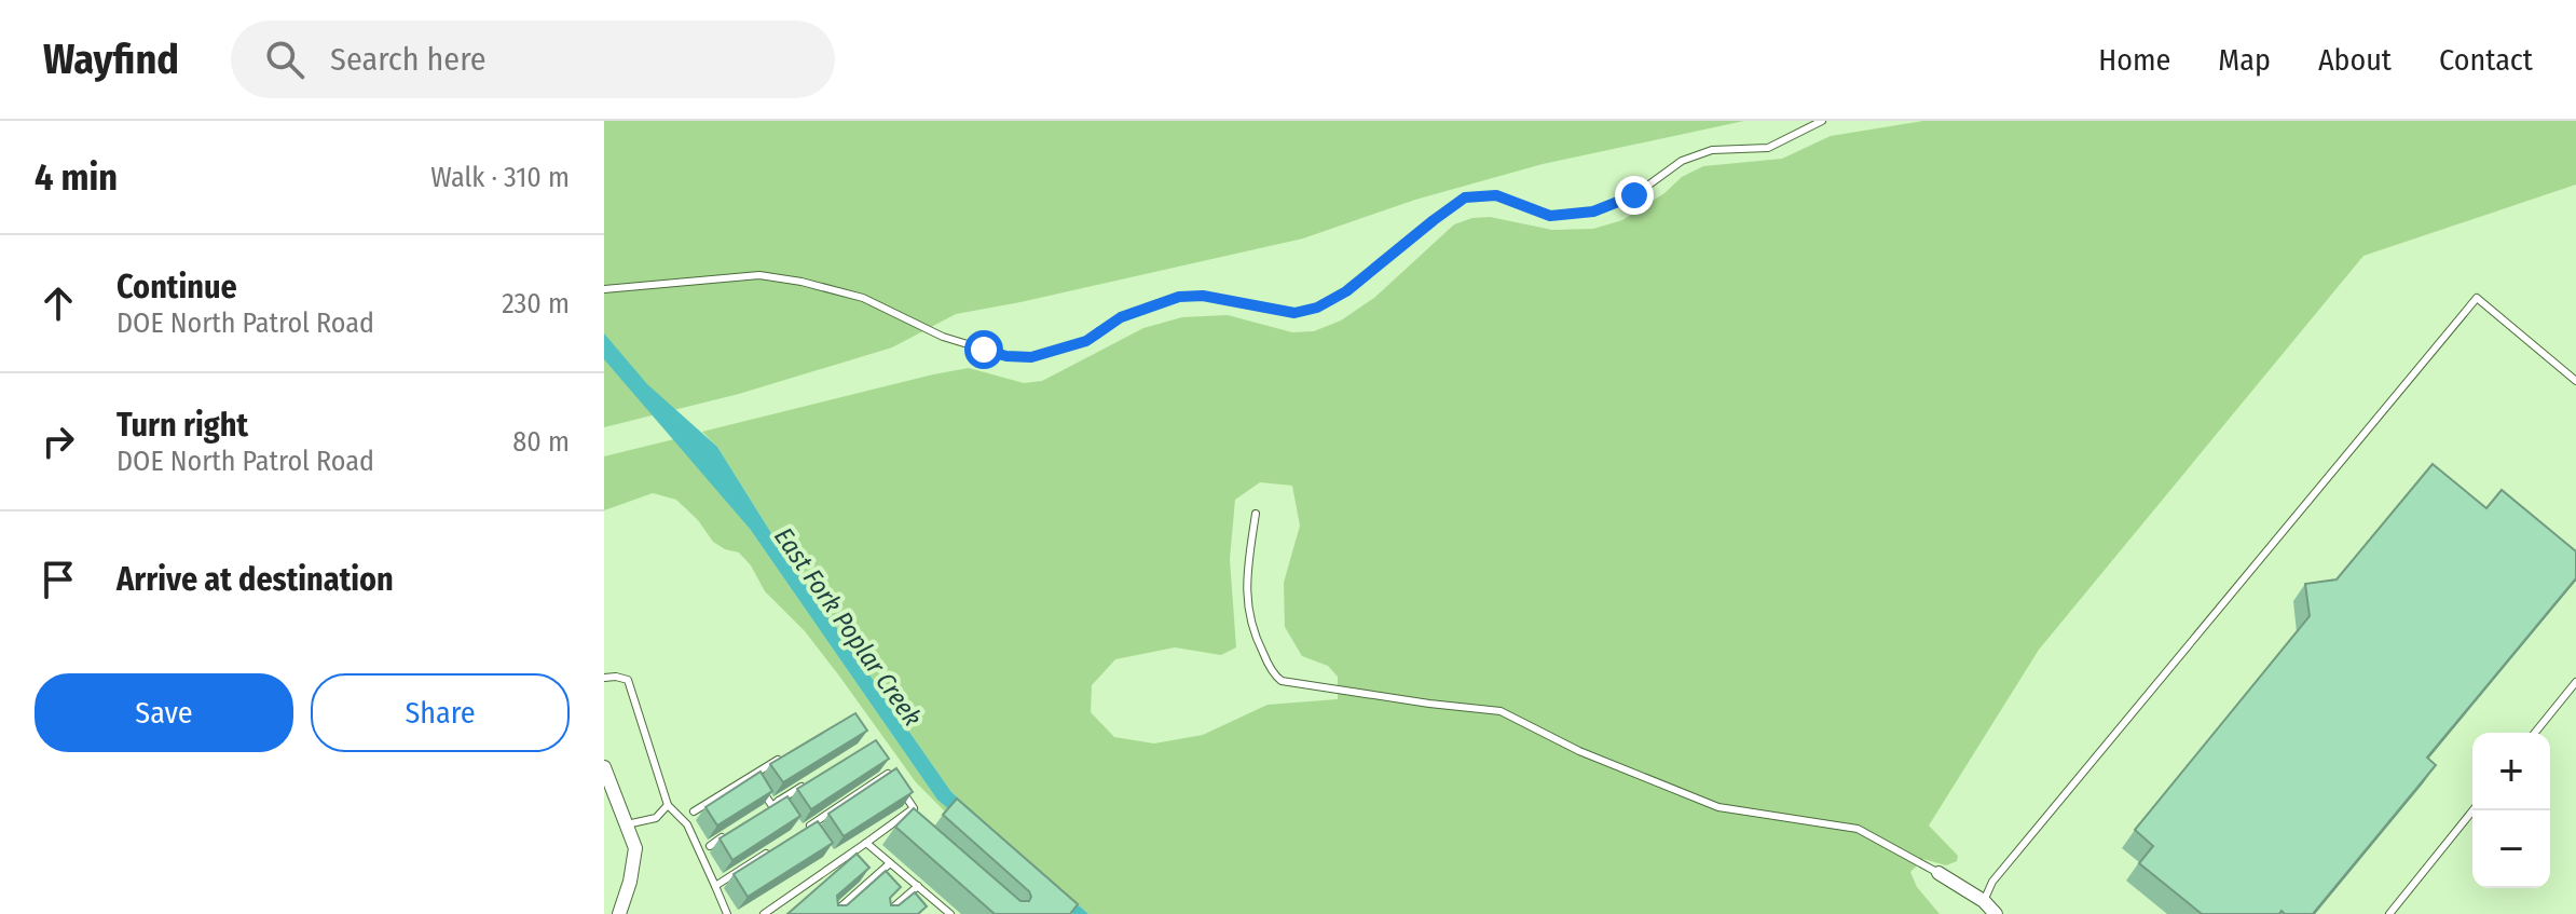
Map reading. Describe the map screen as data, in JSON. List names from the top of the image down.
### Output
{
  "water": ["East Fork Poplar Creek"],
  "page": {
    "header": "Wayfind",
    "search": "Search here",
    "nav": [
      "Home",
      "Map",
      "About",
      "Contact"
    ],
    "heading": ["4 min", "Walk · 310 m"],
    "list": [
      ["Continue", "DOE North Patrol Road", "230 m"],
      ["Turn right", "DOE North Patrol Road", "80 m"],
      "Arrive at destination"
    ],
    "buttons": ["Save", "Share"],
    "map_buttons": ["+", "−"]
  }
}
